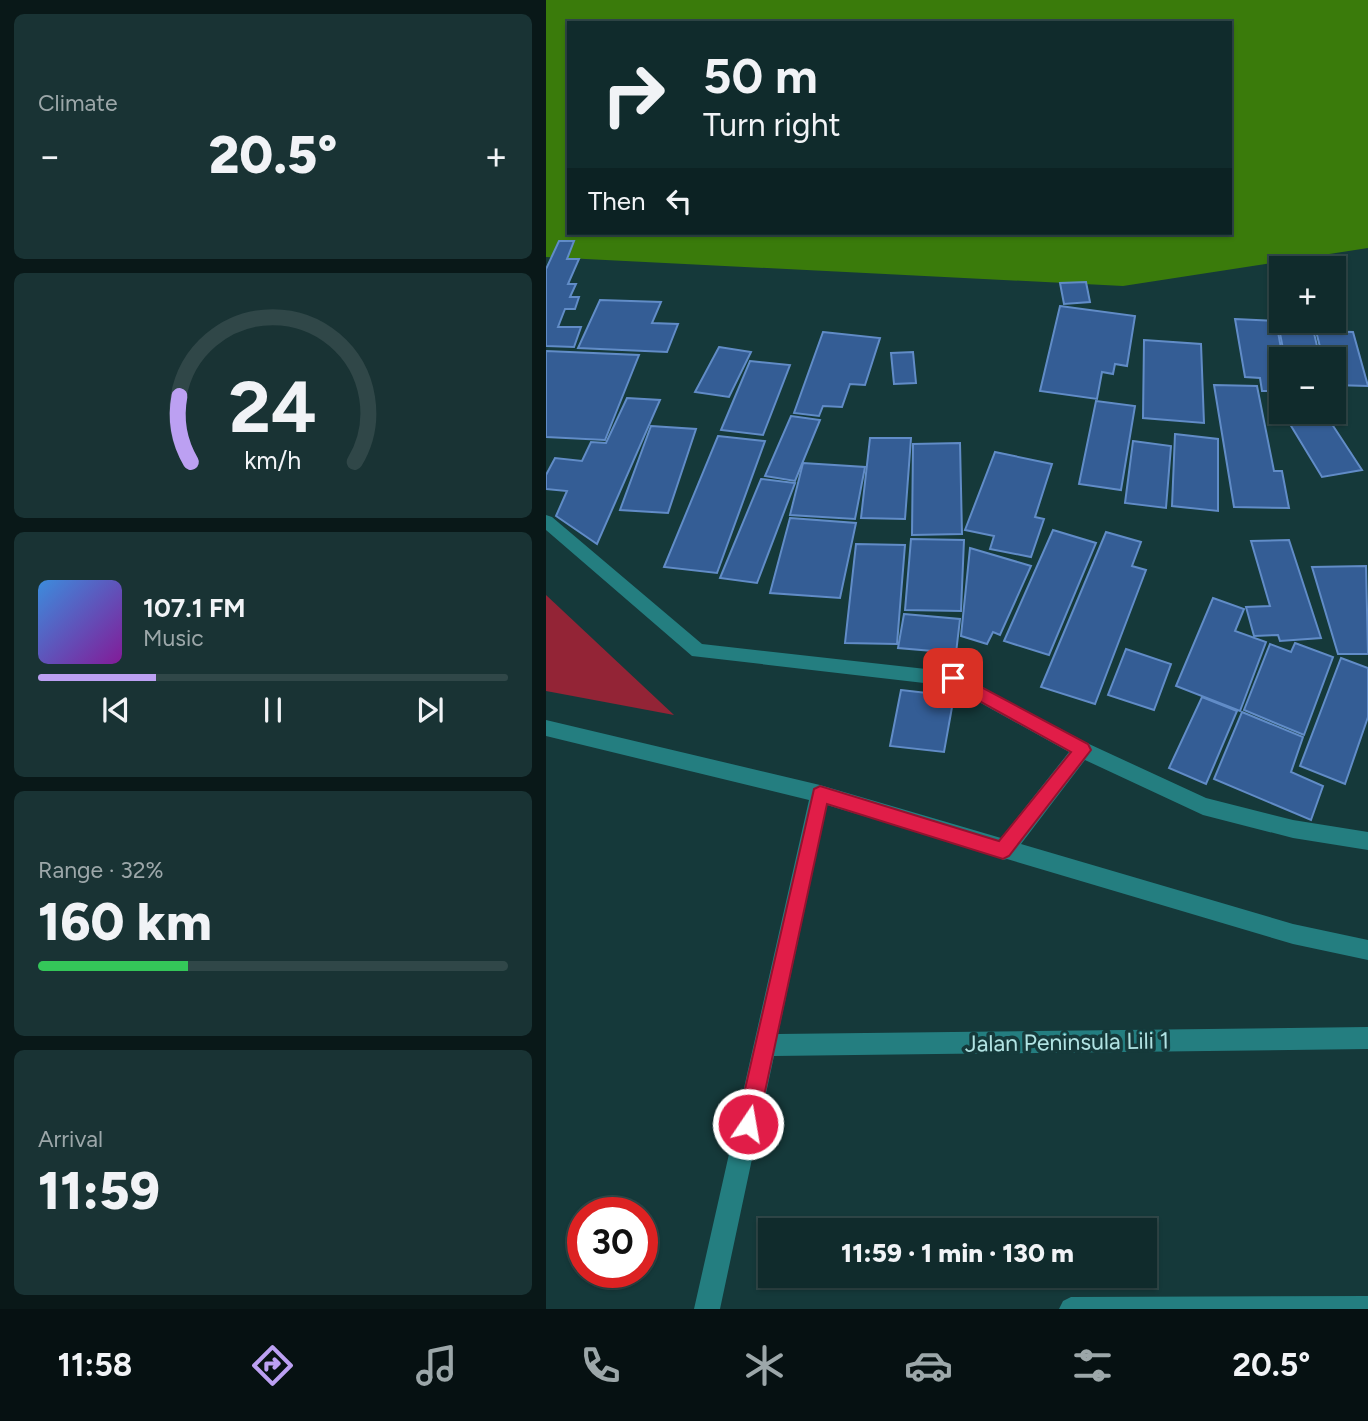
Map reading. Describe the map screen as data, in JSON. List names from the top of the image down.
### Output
{
  "streets": {
    "street": ["Jalan Peninsula Lili 1"]
  },
  "page": {
    "tile": [
      "Climate",
      ["Range · 32%", "160 km"],
      ["Arrival", "11:59"]
    ],
    "turn": ["50 m", "Turn right"],
    "heat": ["−", "20.5°", "+"],
    "then": "Then",
    "map_buttons": ["+", "−"],
    "song": ["107.1 FM", "Music"],
    "limit": "30",
    "trip": "11:59 · 1 min · 130 m",
    "tabs": ["11:58", "20.5°"],
    "gauge": ["24", "km/h"]
  }
}
